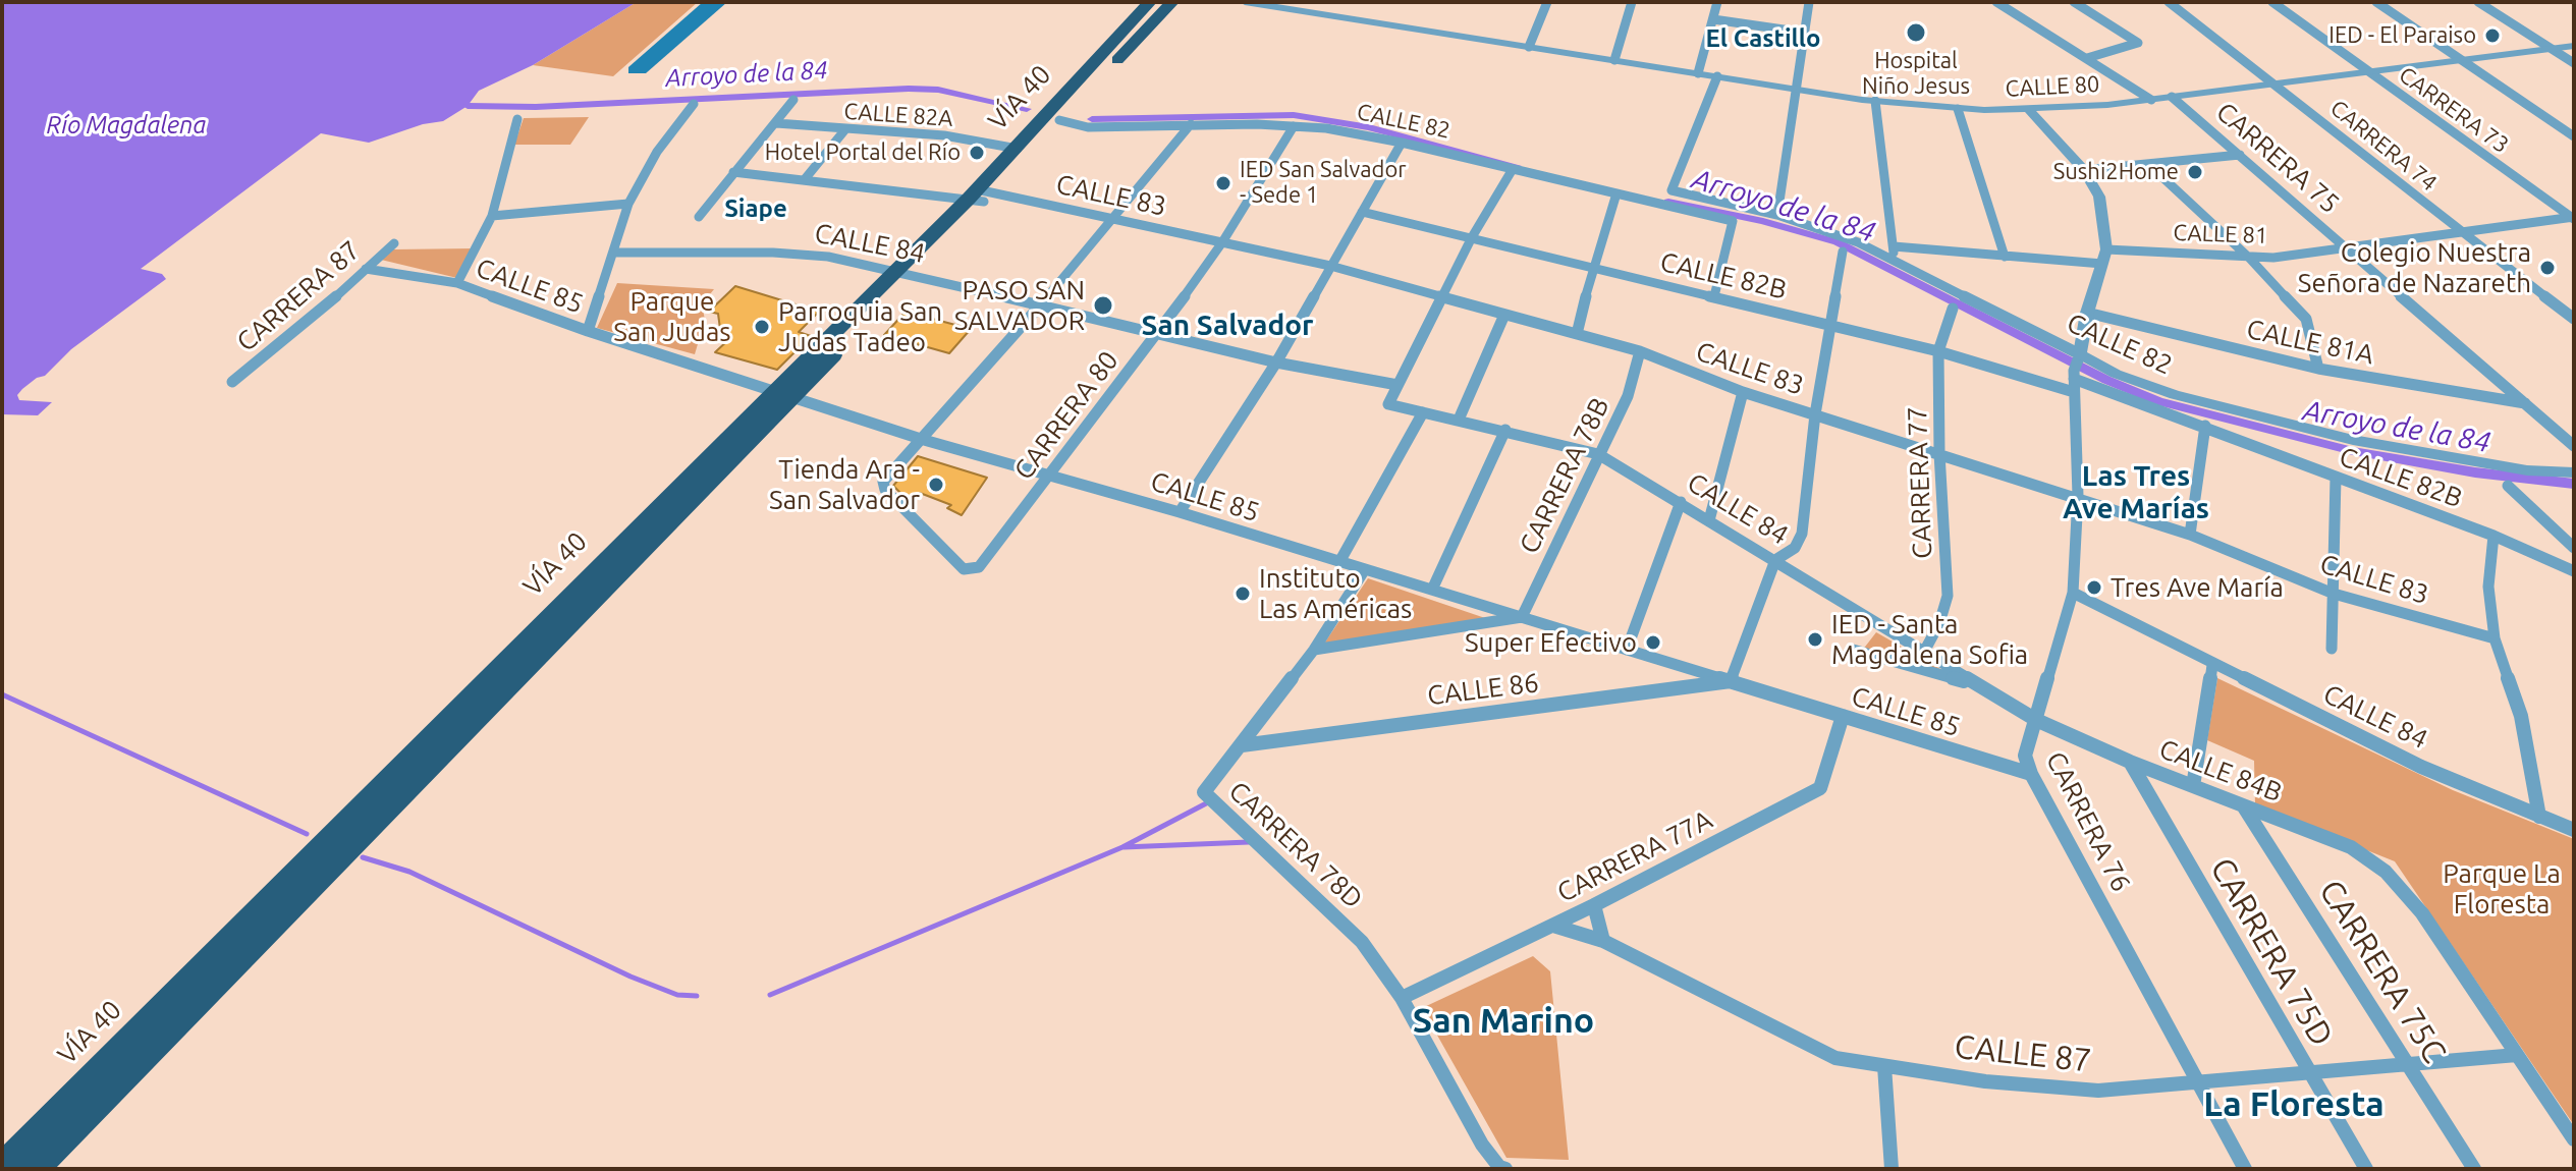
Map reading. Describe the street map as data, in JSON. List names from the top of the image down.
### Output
{
  "streets": {
    "highway": ["VÍA 40"],
    "street": [
      "CALLE 80",
      "CARRERA 73",
      "CALLE 82A",
      "CALLE 82",
      "CARRERA 74",
      "CARRERA 75",
      "CALLE 83",
      "CALLE 81",
      "CALLE 84",
      "CALLE 82B",
      "CALLE 85",
      "CARRERA 87",
      "CALLE 81A",
      "CARRERA 80",
      "CARRERA 78B",
      "CARRERA 77",
      "CALLE 86",
      "CALLE 84B",
      "CARRERA 76",
      "CARRERA 78D",
      "CARRERA 77A",
      "CARRERA 75D",
      "CARRERA 75C",
      "CALLE 87"
    ]
  },
  "crossings": [
    ["CALLE 80", "CARRERA 73"],
    ["CALLE 80", "CALLE 82"],
    ["CALLE 80", "CARRERA 74"],
    ["CALLE 80", "CARRERA 75"],
    ["CALLE 80", "CARRERA 76"],
    ["VÍA 40", "CALLE 82A"],
    ["VÍA 40", "CALLE 82"],
    ["VÍA 40", "CALLE 83"],
    ["VÍA 40", "CALLE 84"],
    ["VÍA 40", "CALLE 85"],
    ["CARRERA 73", "CALLE 81"],
    ["CALLE 82", "CALLE 82B"],
    ["CALLE 82", "CARRERA 80"],
    ["CALLE 82", "CARRERA 76"],
    ["CARRERA 74", "CALLE 81"],
    ["CARRERA 75", "CALLE 81"],
    ["CARRERA 75", "CALLE 81A"],
    ["CALLE 83", "CARRERA 80"],
    ["CALLE 83", "CARRERA 78B"],
    ["CALLE 83", "CARRERA 77"],
    ["CALLE 83", "CARRERA 76"],
    ["CALLE 81", "CARRERA 76"],
    ["CALLE 84", "CARRERA 80"],
    ["CALLE 84", "CARRERA 78B"],
    ["CALLE 84", "CARRERA 77"],
    ["CALLE 84", "CALLE 84B"],
    ["CALLE 84", "CARRERA 76"],
    ["CALLE 82B", "CARRERA 77"],
    ["CALLE 82B", "CARRERA 76"],
    ["CALLE 85", "CARRERA 87"],
    ["CALLE 85", "CARRERA 80"],
    ["CALLE 85", "CARRERA 78B"],
    ["CALLE 85", "CALLE 86"],
    ["CALLE 85", "CARRERA 76"],
    ["CALLE 85", "CARRERA 78D"],
    ["CALLE 85", "CARRERA 77A"],
    ["CALLE 81A", "CARRERA 76"],
    ["CALLE 86", "CARRERA 78D"],
    ["CALLE 84B", "CARRERA 76"],
    ["CALLE 84B", "CARRERA 75D"],
    ["CALLE 84B", "CARRERA 75C"],
    ["CALLE 84B", "CALLE 87"],
    ["CARRERA 76", "CALLE 87"],
    ["CARRERA 78D", "CARRERA 77A"],
    ["CARRERA 77A", "CALLE 87"],
    ["CARRERA 75D", "CALLE 87"],
    ["CARRERA 75C", "CALLE 87"]
  ],
  "districts": [
    "El Castillo",
    "Siape",
    "San Salvador",
    "Las Tres Ave Marías",
    "San Marino",
    "La Floresta"
  ],
  "water": ["Arroyo de la 84", "Río Magdalena"],
  "parks": ["Parque San Judas", "Parque La Floresta"],
  "places": [
    "Hospital Niño Jesus",
    "IED - El Paraiso",
    "Hotel Portal del Río",
    "Sushi2Home",
    "IED San Salvador - Sede 1",
    "Colegio Nuestra Señora de Nazareth",
    "PASO SAN SALVADOR",
    "Parroquia San Judas Tadeo",
    "Tienda Ara - San Salvador",
    "Tres Ave María",
    "Instituto Las Américas",
    "IED - Santa Magdalena Sofia",
    "Super Efectivo"
  ]
}
